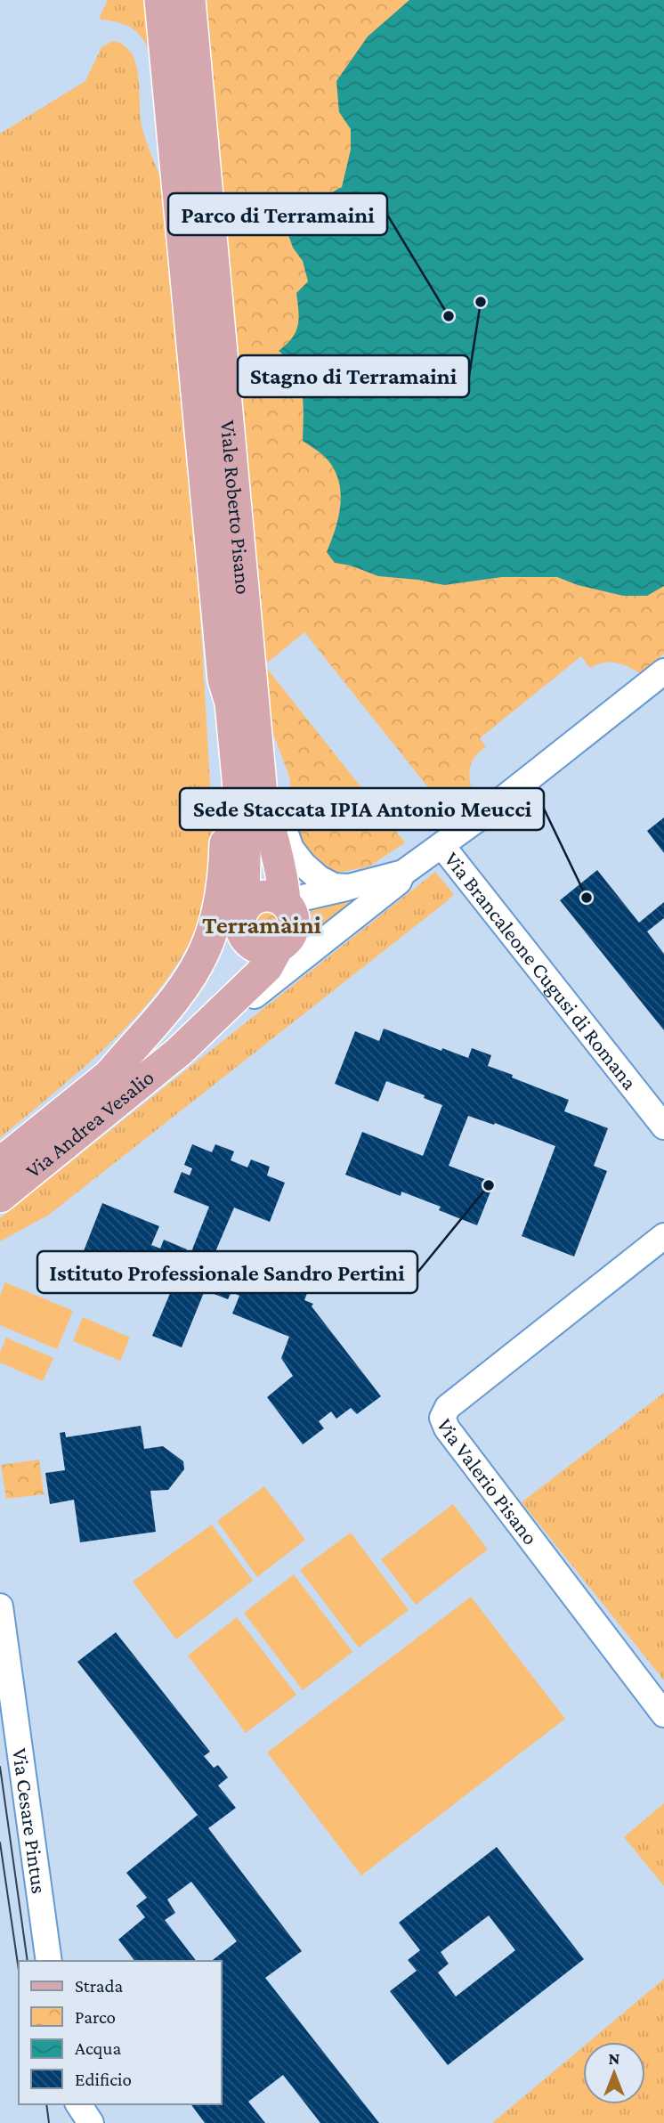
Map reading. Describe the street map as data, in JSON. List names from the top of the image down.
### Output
{
  "streets": {
    "main road": ["Viale Roberto Pisano", "Via Andrea Vesalio"],
    "street": ["Via Brancaleone Cugusi di Romana", "Via Valerio Pisano", "Via Cesare Pintus"]
  },
  "crossings": [
    ["Viale Roberto Pisano", "Via Andrea Vesalio"],
    ["Via Brancaleone Cugusi di Romana", "Via Andrea Vesalio"]
  ],
  "districts": ["Terramàini"],
  "places": [
    "Stagno di Terramaini",
    "Parco di Terramaini",
    "Sede Staccata IPIA Antonio Meucci",
    "Istituto Professionale Sandro Pertini"
  ],
  "legend": [
    "Strada",
    "Parco",
    "Acqua",
    "Edificio"
  ],
  "north": "top"
}
